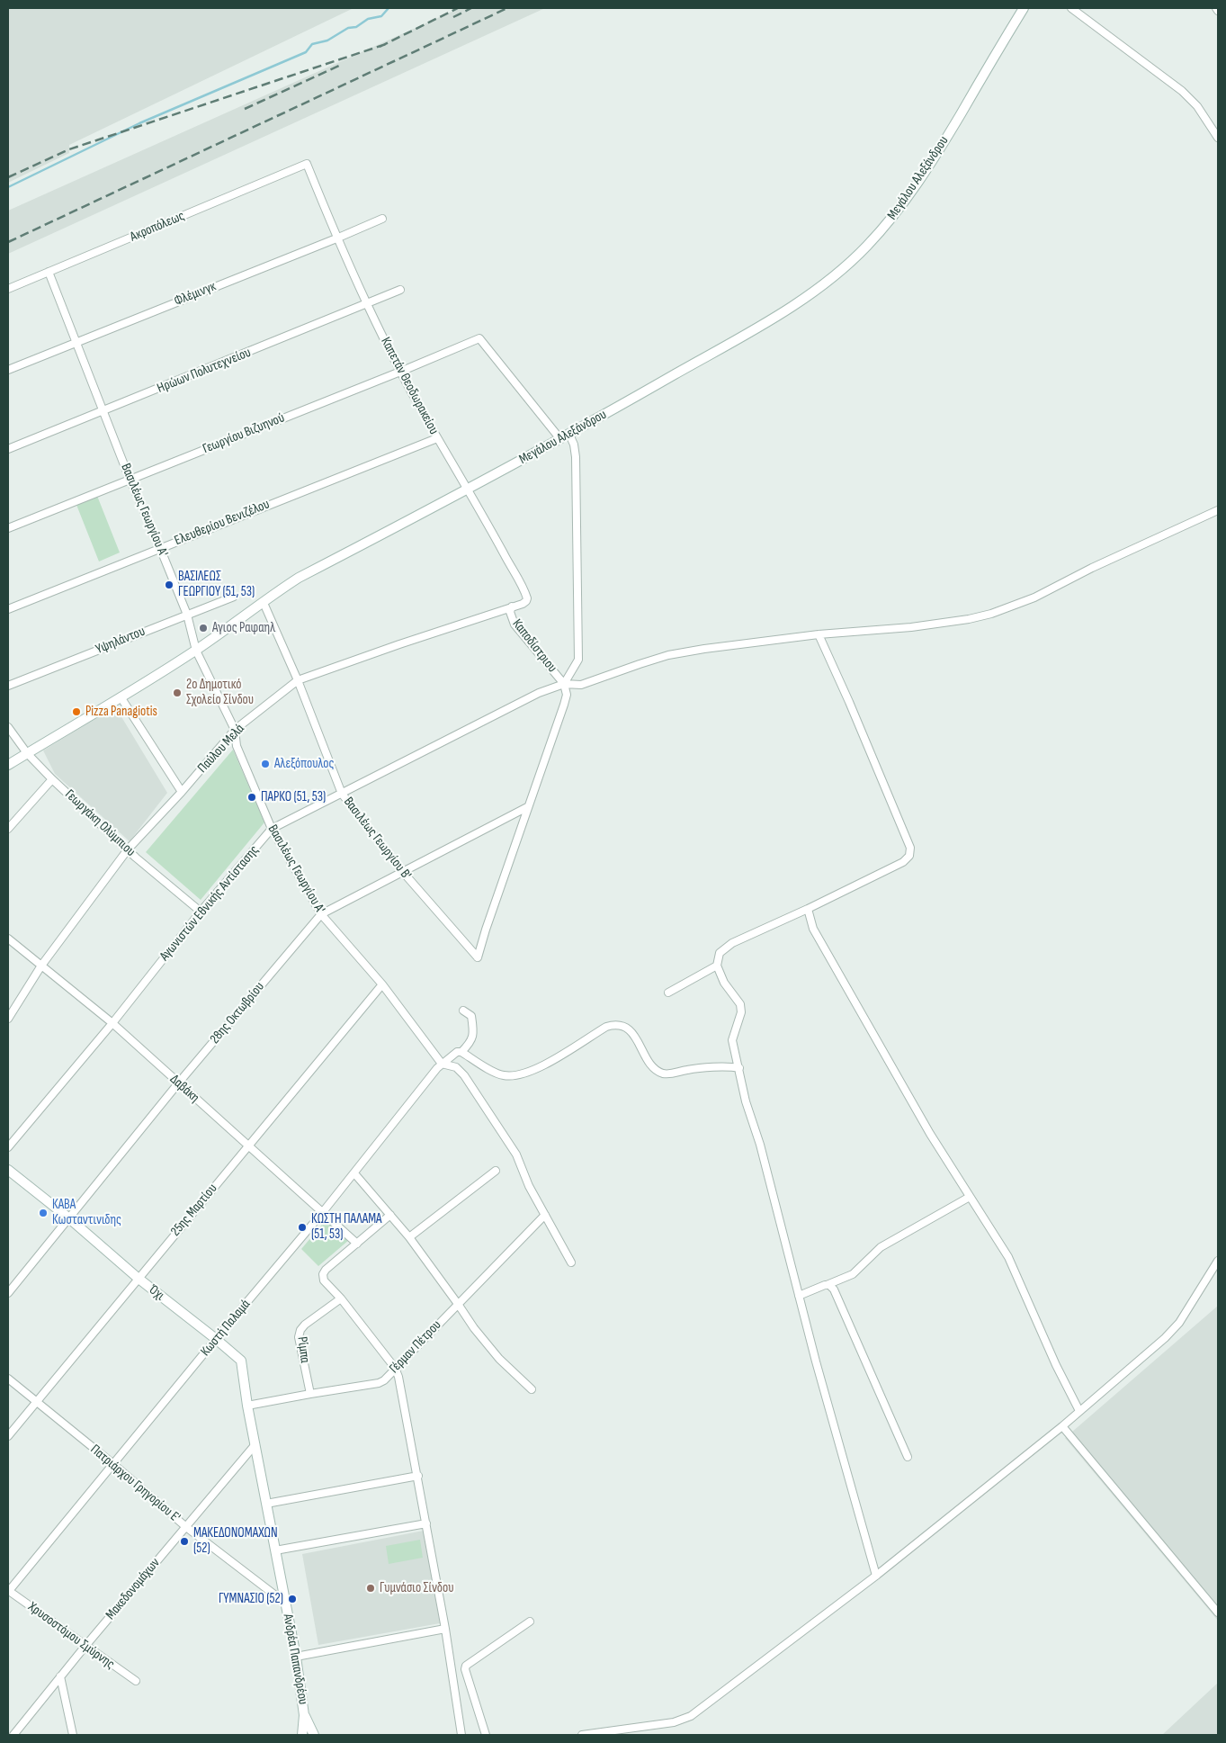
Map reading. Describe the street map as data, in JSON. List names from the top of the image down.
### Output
{
  "streets": {
    "street": [
      "Μεγάλου Αλεξάνδρου",
      "Ακροπόλεως",
      "Φλέμινγκ",
      "Ηρώων Πολυτεχνείου",
      "Καπετάν Θεοδωρακείου",
      "Γεωργίου Βιζυηνού",
      "Βασιλέως Γεωργίου Α'",
      "Ελευθερίου Βενιζέλου",
      "Υψηλάντου",
      "Καποδίστριου",
      "Παύλου Μελά",
      "Γεωργάκη Ολύμπιου",
      "Βασιλέως Γεωργίου Β'",
      "Αγωνιστών Εθνικής Αντίστασης",
      "28ης Οκτωβρίου",
      "Δαβάκη",
      "25ης Μαρτίου",
      "Όχι",
      "Κωστή Παλαμά",
      "Γέρμαν Πέτρου",
      "Ρίμπα",
      "Πατριάρχου Γρηγορίου Ε'",
      "Μακεδονομάχων",
      "Χρυσοστόμου Σμύρνης",
      "Ανδρέα Παπανδρέου"
    ]
  },
  "crossings": [
    ["Μεγάλου Αλεξάνδρου", "Καπετάν Θεοδωρακείου"],
    ["Μεγάλου Αλεξάνδρου", "Γεωργίου Βιζυηνού"],
    ["Μεγάλου Αλεξάνδρου", "Βασιλέως Γεωργίου Α'"],
    ["Μεγάλου Αλεξάνδρου", "Γεωργάκη Ολύμπιου"],
    ["Μεγάλου Αλεξάνδρου", "Βασιλέως Γεωργίου Β'"],
    ["Ακροπόλεως", "Καπετάν Θεοδωρακείου"],
    ["Ακροπόλεως", "Βασιλέως Γεωργίου Α'"],
    ["Φλέμινγκ", "Καπετάν Θεοδωρακείου"],
    ["Φλέμινγκ", "Βασιλέως Γεωργίου Α'"],
    ["Ηρώων Πολυτεχνείου", "Καπετάν Θεοδωρακείου"],
    ["Ηρώων Πολυτεχνείου", "Βασιλέως Γεωργίου Α'"],
    ["Καπετάν Θεοδωρακείου", "Γεωργίου Βιζυηνού"],
    ["Καπετάν Θεοδωρακείου", "Ελευθερίου Βενιζέλου"],
    ["Καπετάν Θεοδωρακείου", "Παύλου Μελά"],
    ["Γεωργίου Βιζυηνού", "Βασιλέως Γεωργίου Α'"],
    ["Βασιλέως Γεωργίου Α'", "Ελευθερίου Βενιζέλου"],
    ["Βασιλέως Γεωργίου Α'", "Υψηλάντου"],
    ["Βασιλέως Γεωργίου Α'", "Παύλου Μελά"],
    ["Βασιλέως Γεωργίου Α'", "Αγωνιστών Εθνικής Αντίστασης"],
    ["Βασιλέως Γεωργίου Α'", "28ης Οκτωβρίου"],
    ["Βασιλέως Γεωργίου Α'", "25ης Μαρτίου"],
    ["Βασιλέως Γεωργίου Α'", "Κωστή Παλαμά"],
    ["Καποδίστριου", "Παύλου Μελά"],
    ["Καποδίστριου", "Αγωνιστών Εθνικής Αντίστασης"],
    ["Παύλου Μελά", "Γεωργάκη Ολύμπιου"],
    ["Παύλου Μελά", "Βασιλέως Γεωργίου Β'"],
    ["Παύλου Μελά", "Δαβάκη"],
    ["Γεωργάκη Ολύμπιου", "Αγωνιστών Εθνικής Αντίστασης"],
    ["Βασιλέως Γεωργίου Β'", "Αγωνιστών Εθνικής Αντίστασης"],
    ["Βασιλέως Γεωργίου Β'", "28ης Οκτωβρίου"],
    ["Αγωνιστών Εθνικής Αντίστασης", "Δαβάκη"],
    ["28ης Οκτωβρίου", "Δαβάκη"],
    ["28ης Οκτωβρίου", "Όχι"],
    ["Δαβάκη", "25ης Μαρτίου"],
    ["Δαβάκη", "Κωστή Παλαμά"],
    ["25ης Μαρτίου", "Όχι"],
    ["25ης Μαρτίου", "Πατριάρχου Γρηγορίου Ε'"],
    ["Όχι", "Κωστή Παλαμά"],
    ["Όχι", "Γέρμαν Πέτρου"],
    ["Όχι", "Μακεδονομάχων"],
    ["Όχι", "Ανδρέα Παπανδρέου"],
    ["Κωστή Παλαμά", "Πατριάρχου Γρηγορίου Ε'"],
    ["Κωστή Παλαμά", "Χρυσοστόμου Σμύρνης"],
    ["Γέρμαν Πέτρου", "Ρίμπα"],
    ["Πατριάρχου Γρηγορίου Ε'", "Μακεδονομάχων"],
    ["Πατριάρχου Γρηγορίου Ε'", "Ανδρέα Παπανδρέου"],
    ["Μακεδονομάχων", "Χρυσοστόμου Σμύρνης"],
    ["Μακεδονομάχων", "Ανδρέα Παπανδρέου"]
  ],
  "places": [
    "ΒΑΣΙΛΕΩΣ ΓΕΩΡΓΙΟΥ (51, 53)",
    "Αγιος Ραφαηλ",
    "2o Δημοτικό Σχολείο Σίνδου",
    "Pizza Panagiotis",
    "Αλεξόπουλος",
    "ΠΑΡΚΟ (51, 53)",
    "ΚΑΒΑ Κωσταντινιδης",
    "ΚΩΣΤΗ ΠΑΛΑΜΑ (51, 53)",
    "ΜΑΚΕΔΟΝΟΜΑΧΩΝ (52)",
    "Γυμνάσιο Σίνδου",
    "ΓΥΜΝΑΣΙΟ (52)"
  ]
}
